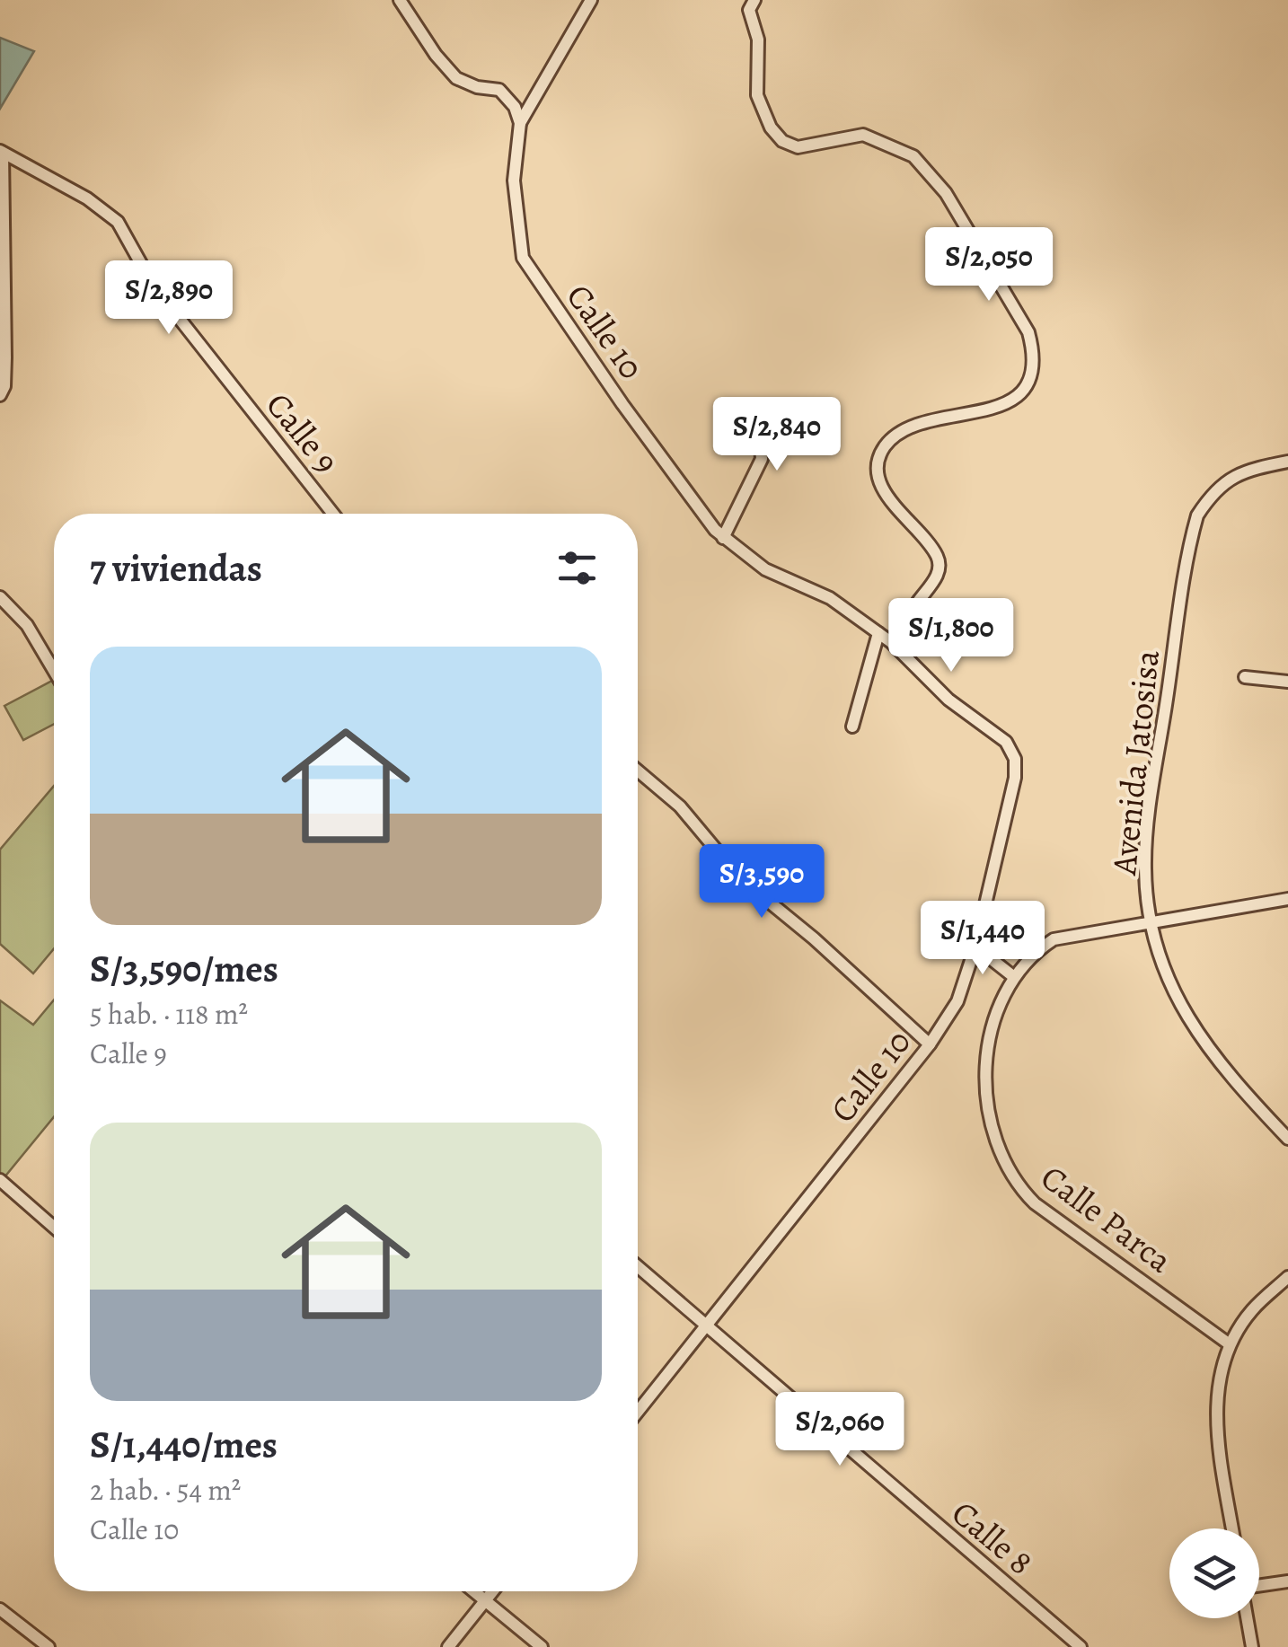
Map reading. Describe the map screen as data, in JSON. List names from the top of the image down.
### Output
{
  "streets": {
    "street": [
      "Calle 10",
      "Calle 9",
      "Avenida Jatosisa",
      "Calle Parca",
      "Calle 8"
    ]
  },
  "crossings": [
    ["Calle 10", "Calle 8"],
    ["Avenida Jatosisa", "Calle Parca"]
  ],
  "page": {
    "price": [
      "S/2,050",
      "S/2,890",
      "S/2,840",
      "S/1,800",
      "S/3,590",
      "S/1,440",
      "S/2,060"
    ],
    "heading": "7 viviendas",
    "list": [
      {
        "name": "S/3,590/mes",
        "note": "5 hab. · 118 m² · Calle 9"
      },
      {
        "name": "S/1,440/mes",
        "note": "2 hab. · 54 m² · Calle 10"
      }
    ]
  }
}
